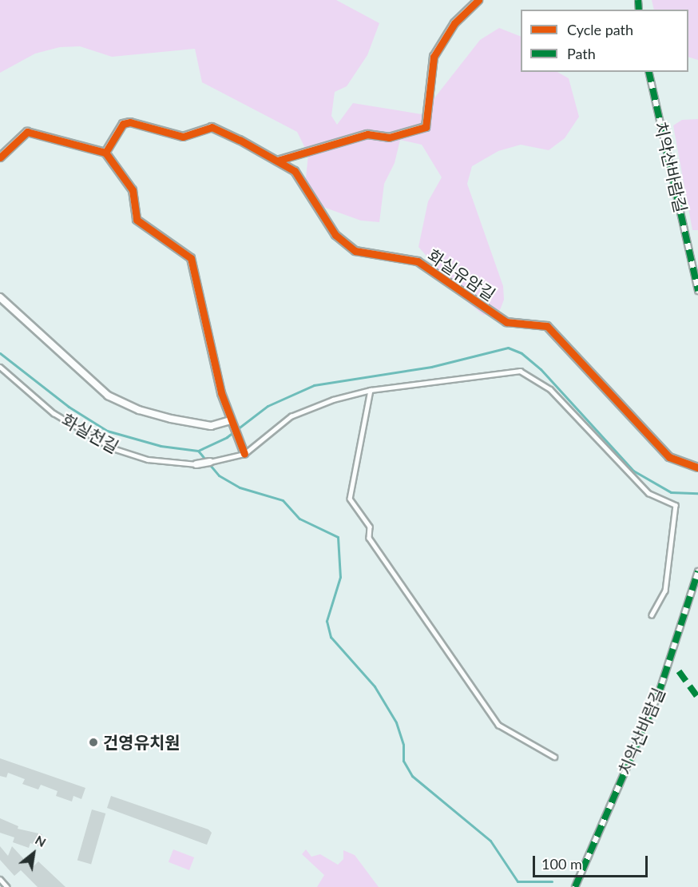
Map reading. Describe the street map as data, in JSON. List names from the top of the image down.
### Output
{
  "streets": {
    "street": ["치악산바람길", "화실유암길"],
    "lane": ["화실천길"]
  },
  "places": ["건영유치원"],
  "legend": ["Cycle path", "Path"],
  "scale_bar": "100 m",
  "north": "top right"
}
